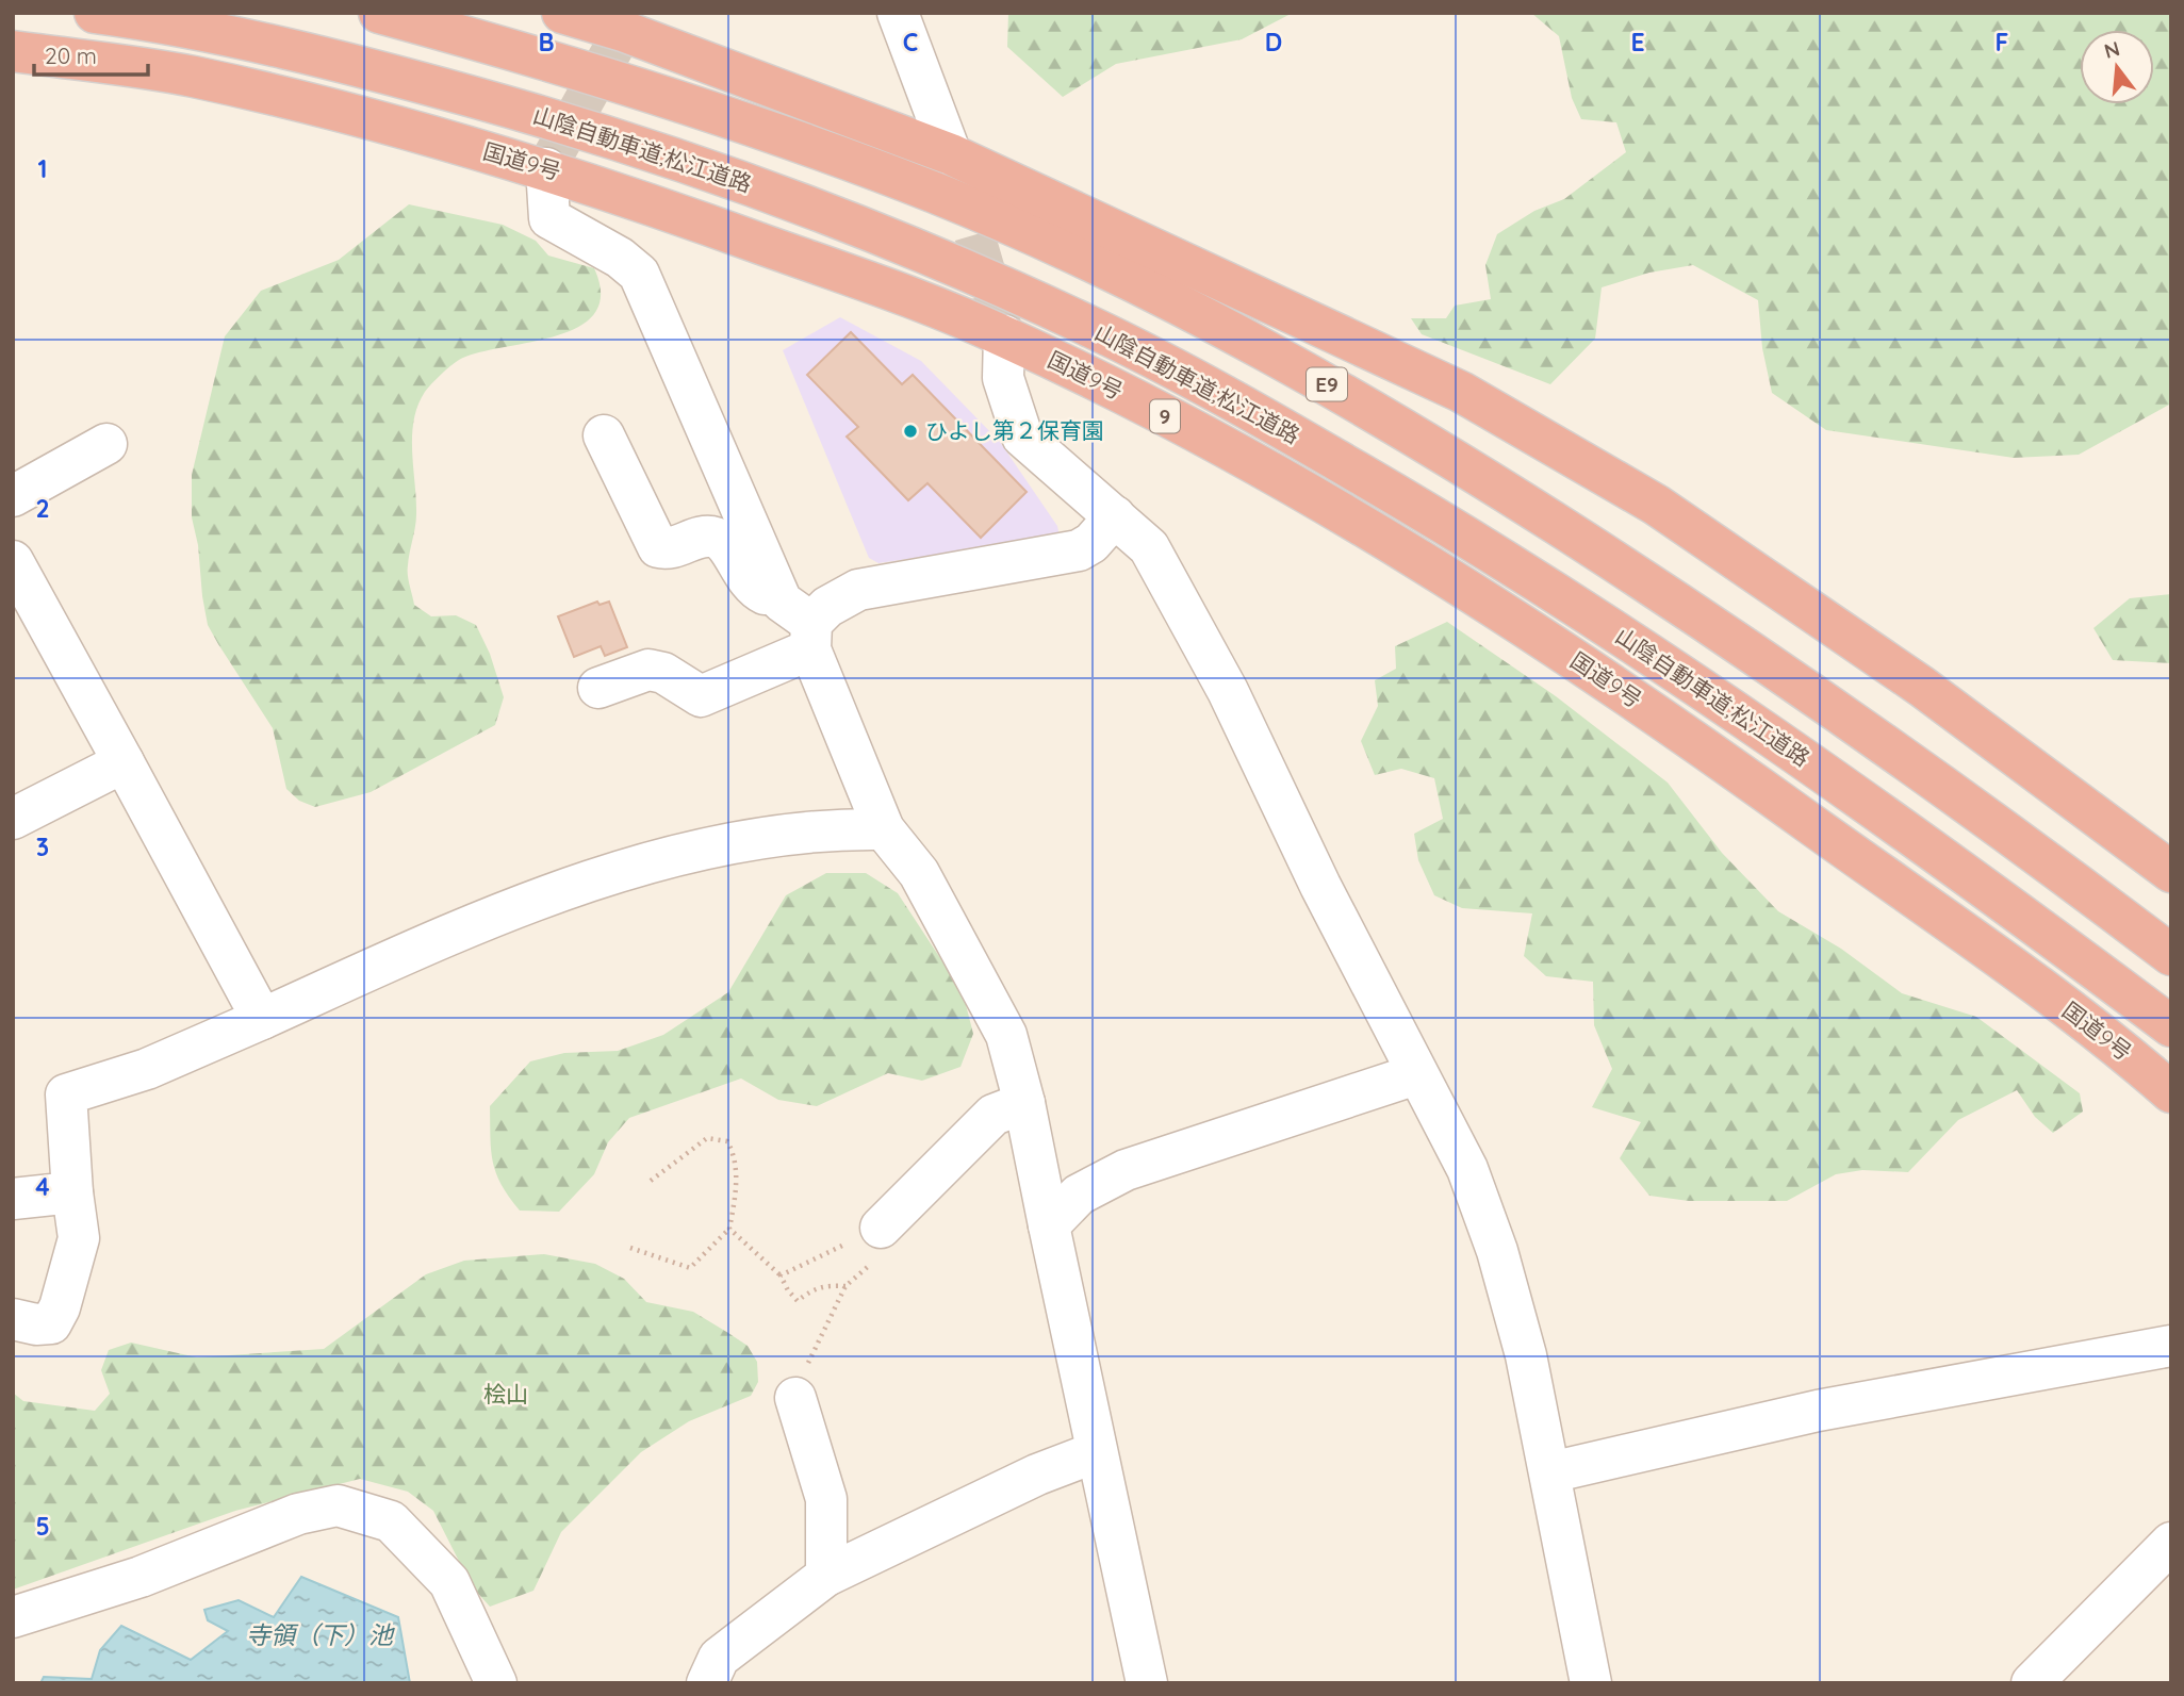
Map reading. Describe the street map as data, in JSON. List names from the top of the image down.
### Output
{
  "streets": {
    "highway": [
      "山陰自動車道;松江道路",
      "国道9号",
      "E9",
      "9"
    ]
  },
  "water": ["寺領（下）池"],
  "parks": ["桧山"],
  "places": ["ひよし第２保育園"],
  "scale_bar": "20 m",
  "north": "top",
  "grid": {
    "columns": [
      "B",
      "C",
      "D",
      "E",
      "F"
    ],
    "rows": [
      "1",
      "2",
      "3",
      "4",
      "5"
    ]
  }
}
